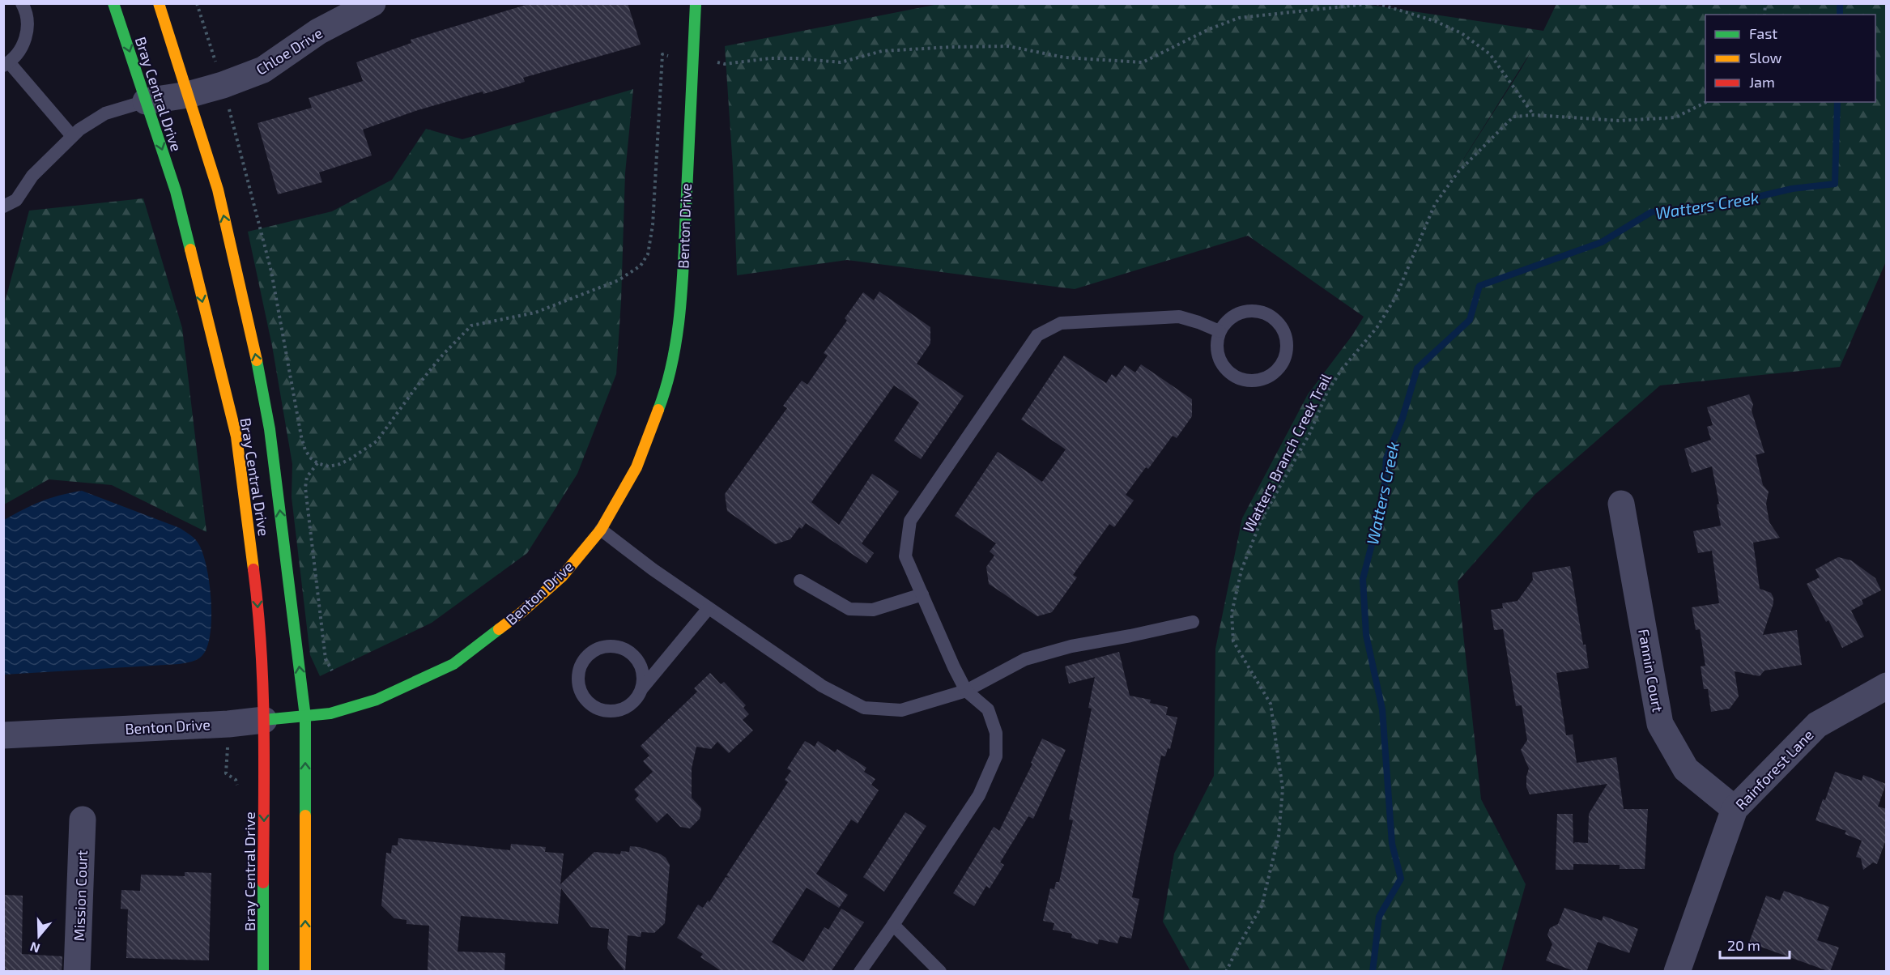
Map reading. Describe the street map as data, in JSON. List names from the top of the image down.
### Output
{
  "streets": {
    "street": [
      "Chloe Drive",
      "Bray Central Drive",
      "Benton Drive",
      "Fannin Court",
      "Rainforest Lane",
      "Mission Court"
    ],
    "path": ["Watters Branch Creek Trail"]
  },
  "crossings": [
    ["Chloe Drive", "Bray Central Drive"],
    ["Bray Central Drive", "Benton Drive"],
    ["Fannin Court", "Rainforest Lane"]
  ],
  "water": ["Watters Creek"],
  "legend": ["Fast", "Slow", "Jam"],
  "scale_bar": "20 m",
  "north": "bottom"
}
